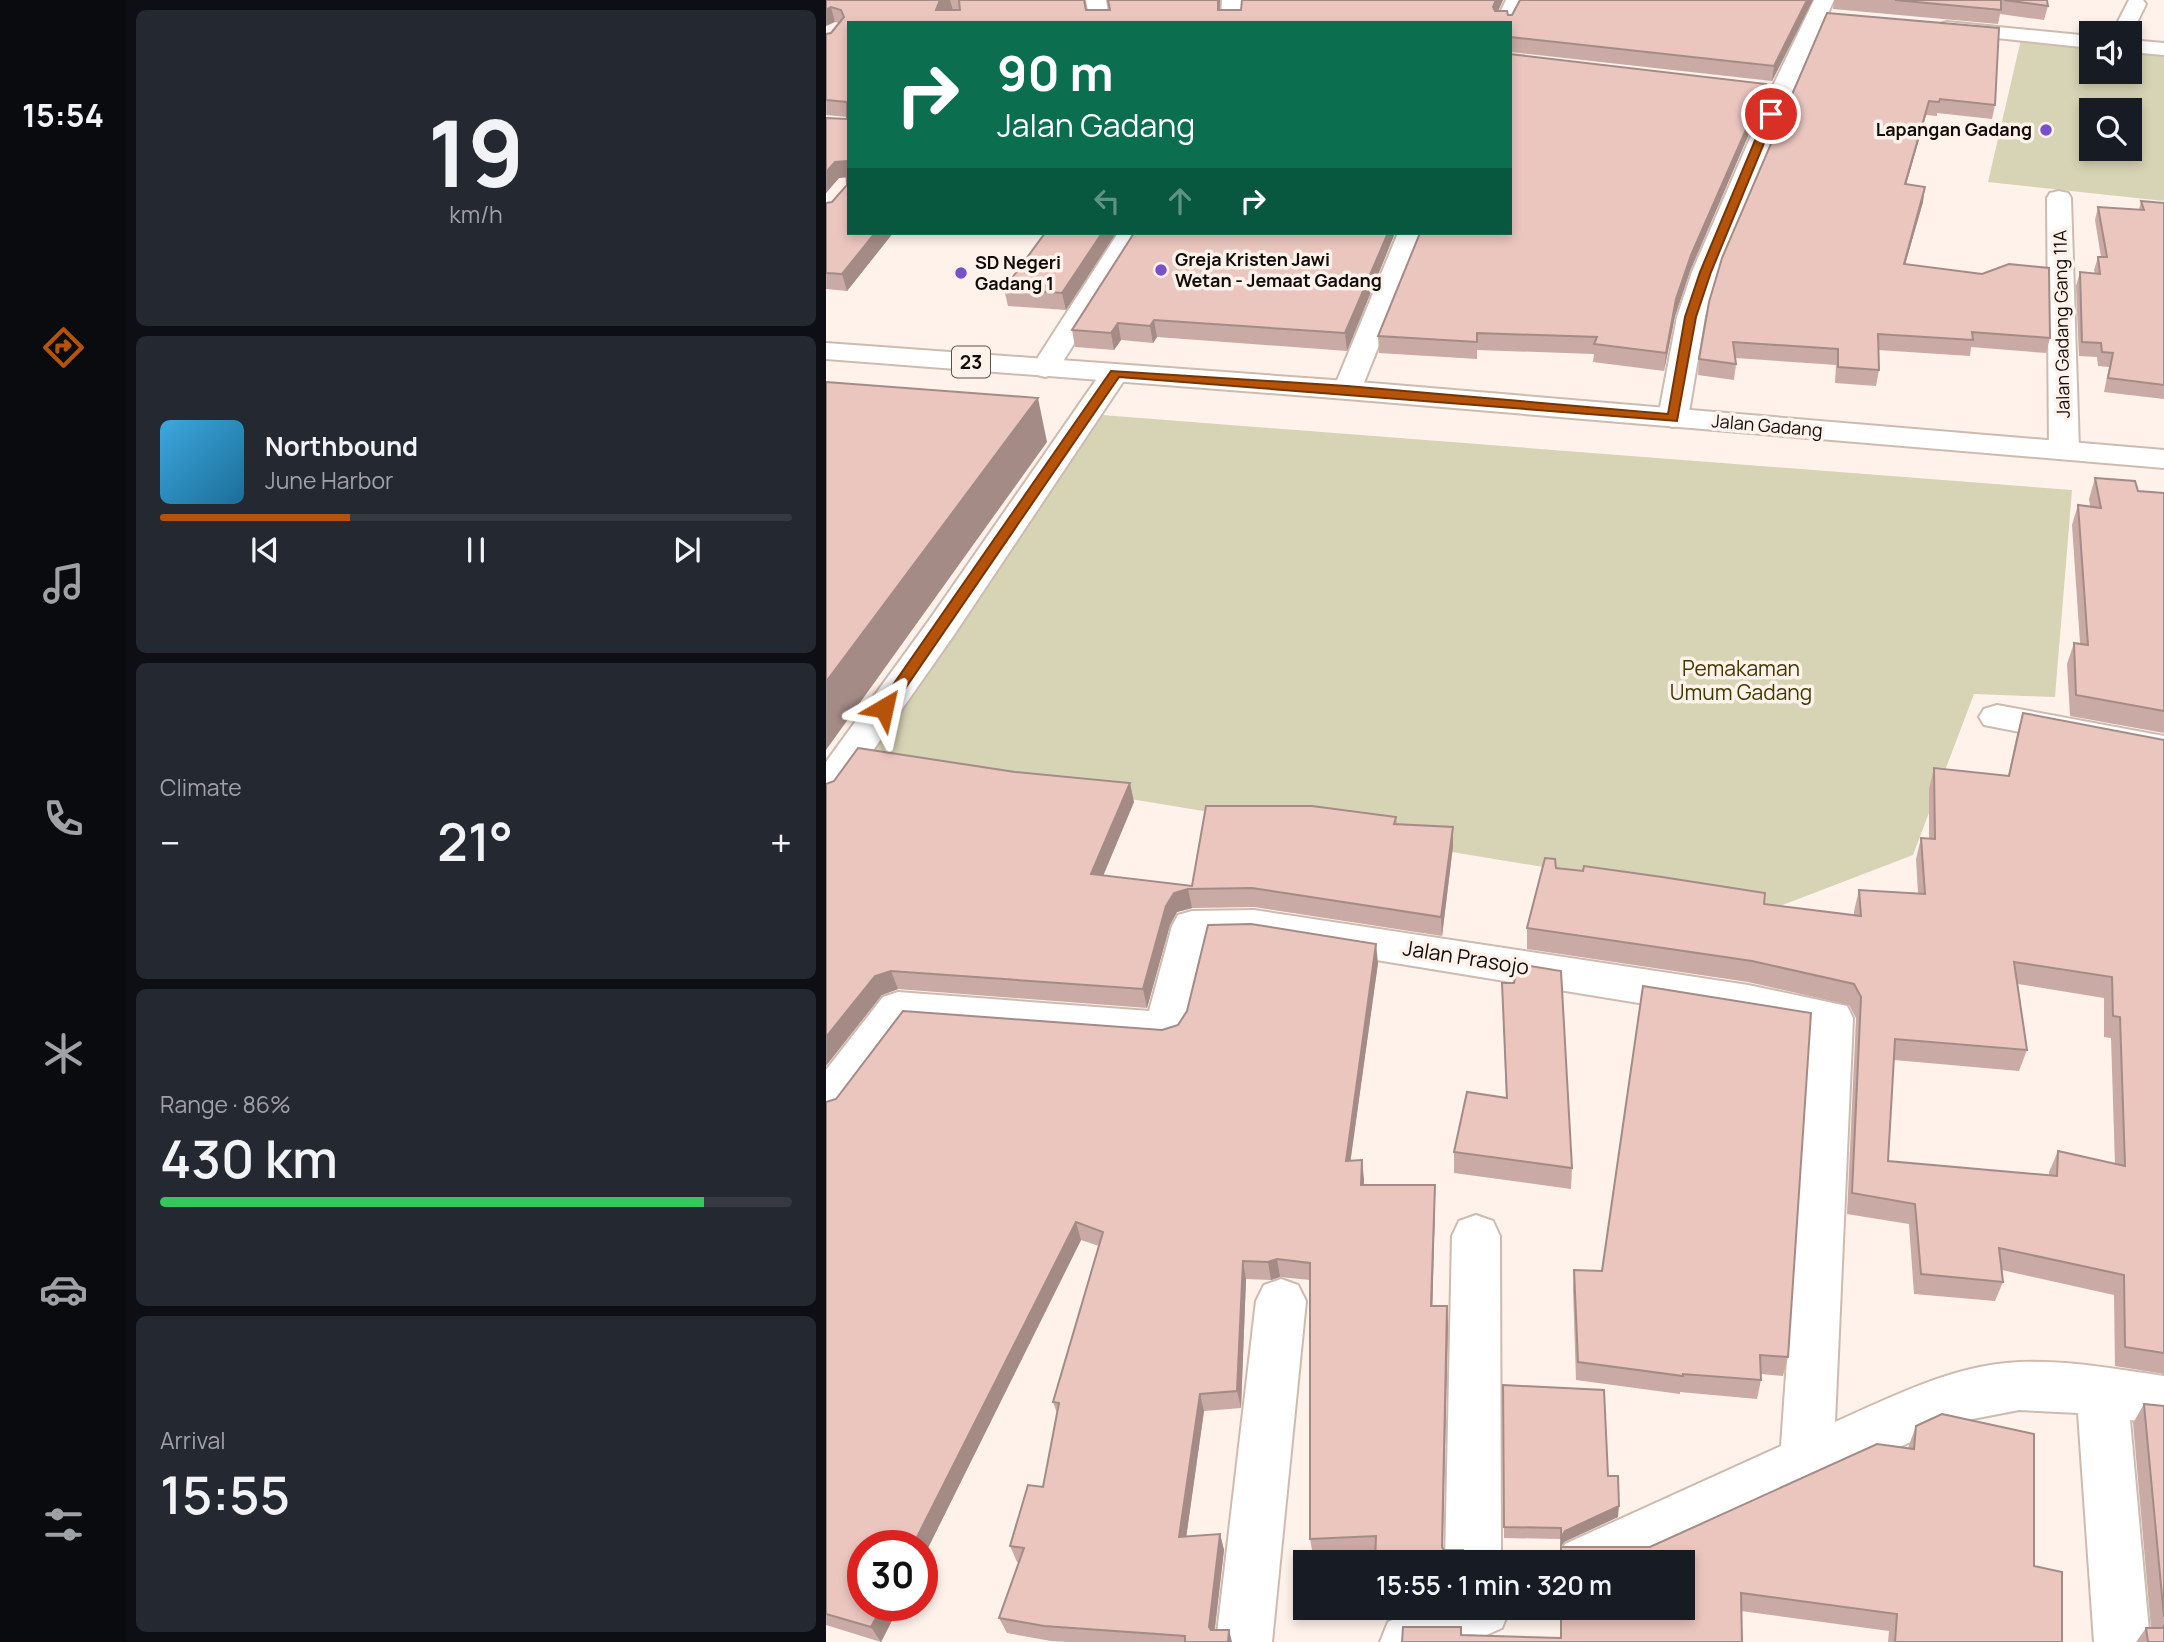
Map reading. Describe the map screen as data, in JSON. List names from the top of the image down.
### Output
{
  "streets": {
    "main road": [
      "Jalan Gadang Gang 11A",
      "23",
      "Jalan Gadang",
      "Jalan Prasojo"
    ]
  },
  "crossings": [
    ["Jalan Gadang Gang 11A", "Jalan Gadang"]
  ],
  "parks": ["Pemakaman Umum Gadang"],
  "places": ["Lapangan Gadang", "Greja Kristen Jawi Wetan - Jemaat Gadang", "SD Negeri Gadang 1"],
  "page": {
    "tabs": "15:54",
    "tile": [
      ["19", "km/h"],
      "Climate",
      ["Range · 86%", "430 km"],
      ["Arrival", "15:55"]
    ],
    "turn": ["90 m", "Jalan Gadang"],
    "song": ["Northbound", "June Harbor"],
    "heat": ["−", "21°", "+"],
    "limit": "30",
    "trip": "15:55 · 1 min · 320 m"
  }
}
